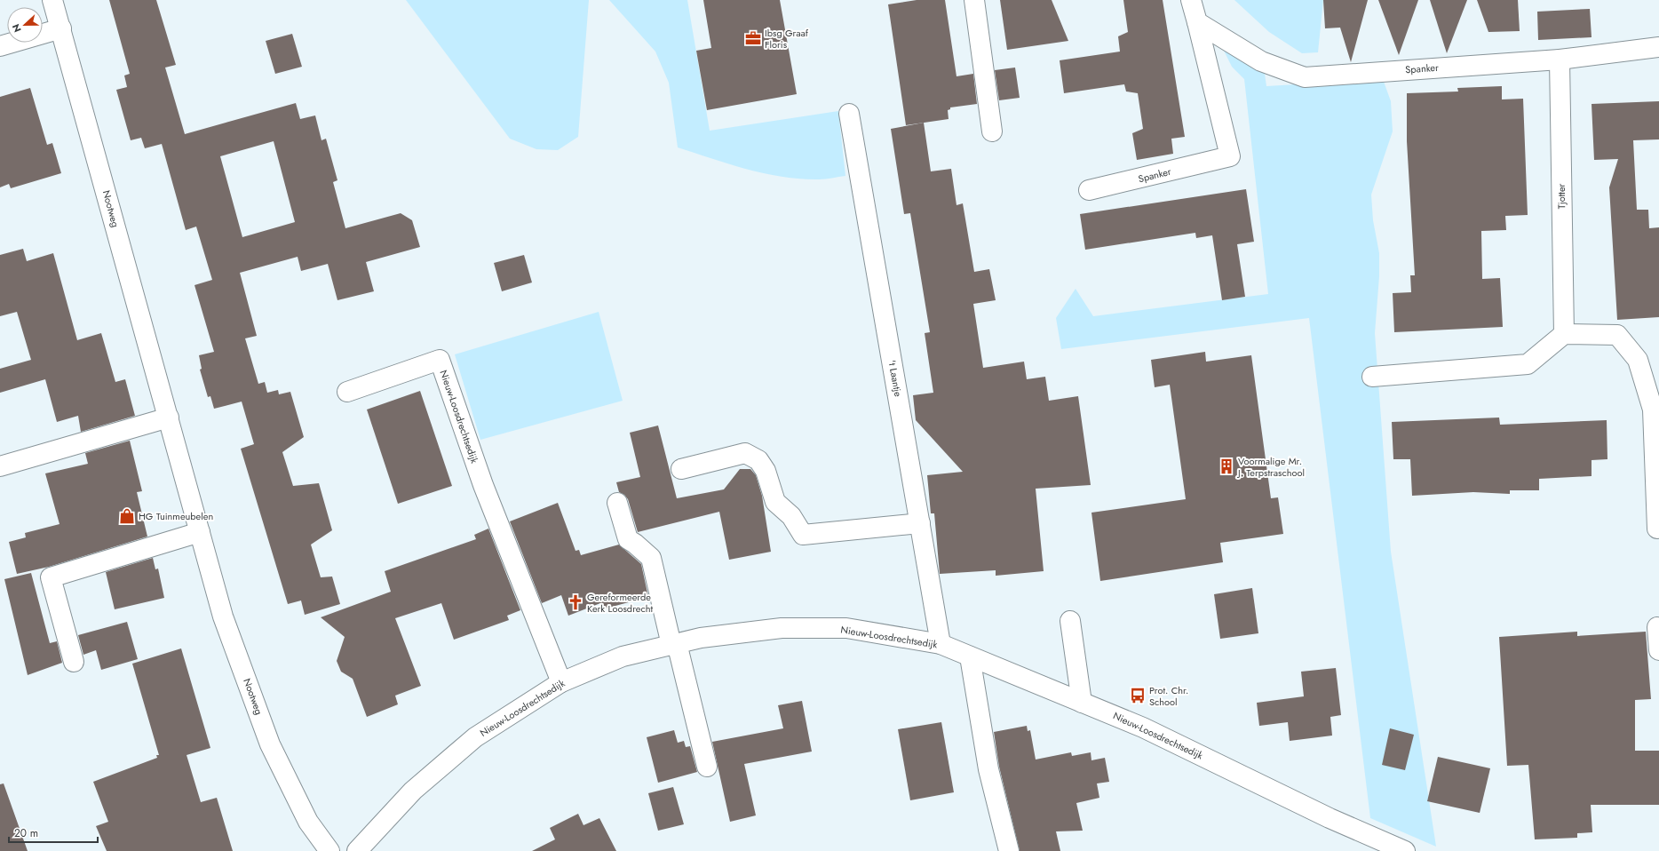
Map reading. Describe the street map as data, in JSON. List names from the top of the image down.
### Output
{
  "streets": {
    "street": [
      "Spanker",
      "Tjotter",
      "Nootweg",
      "'t Laantje",
      "Nieuw-Loosdrechtsedijk"
    ]
  },
  "crossings": [
    ["Spanker", "Tjotter"],
    ["'t Laantje", "Nieuw-Loosdrechtsedijk"]
  ],
  "places": {
    "office": ["Ibsg Graaf Floris"],
    "building": ["Voormalige Mr. J. Terpstraschool"],
    "shop": ["HG Tuinmeubelen"],
    "church": ["Gereformeerde Kerk Loosdrecht"],
    "bus stop": ["Prot. Chr. School"]
  },
  "scale_bar": "20 m",
  "north": "left"
}
